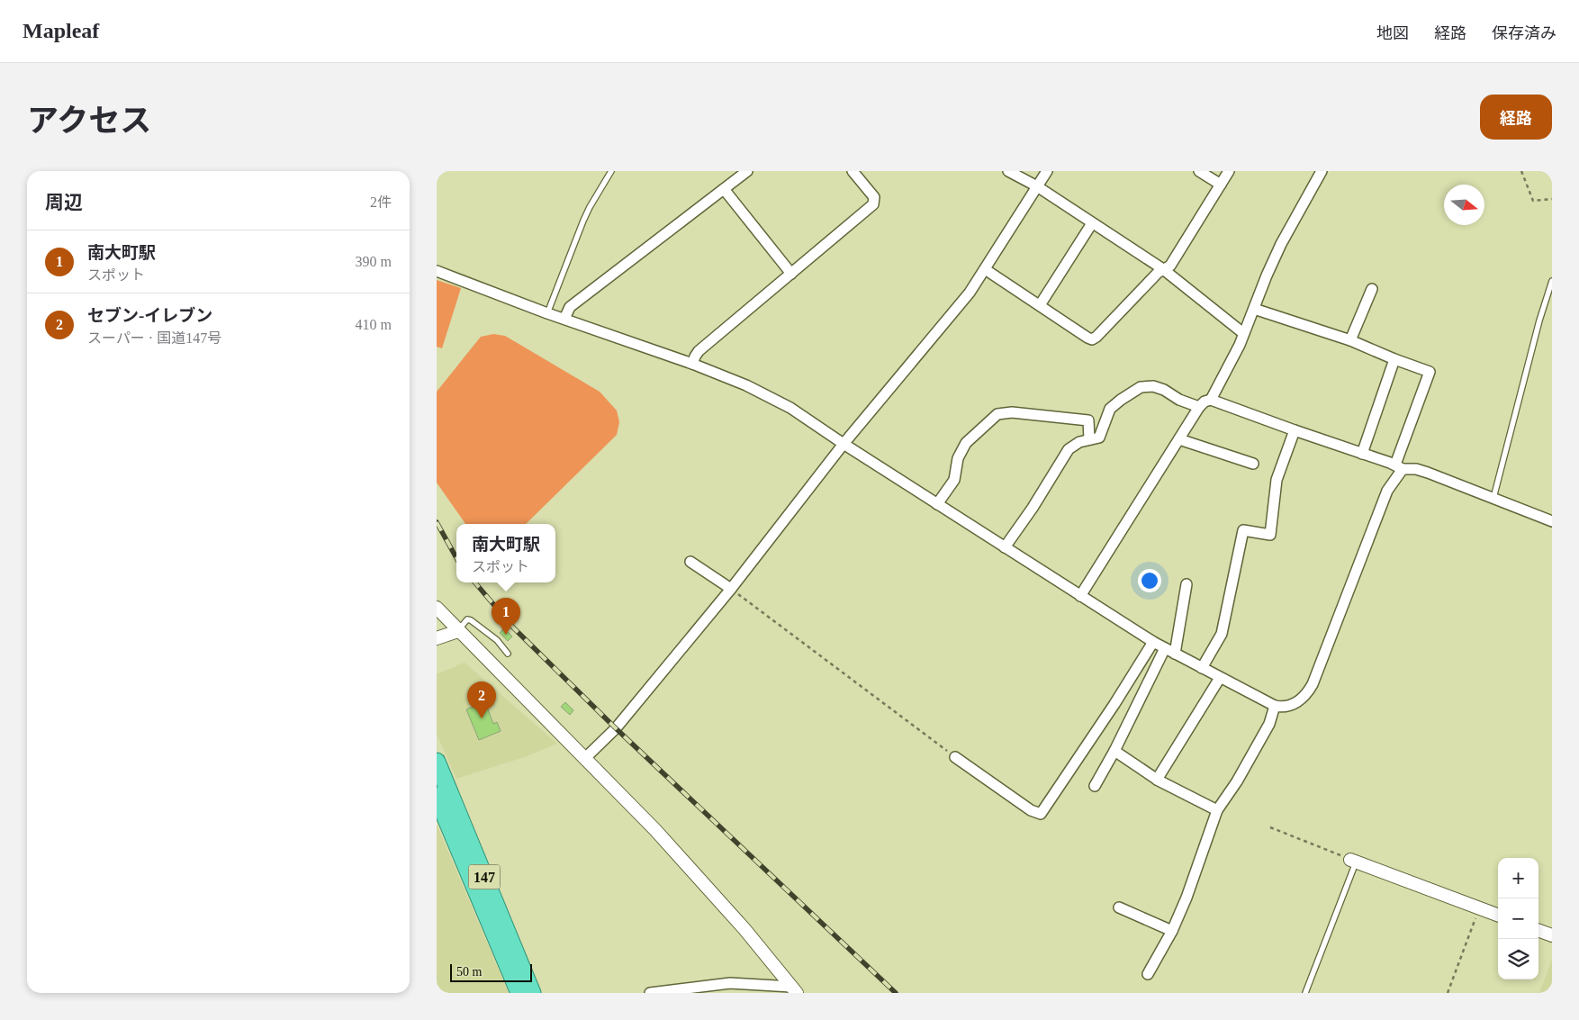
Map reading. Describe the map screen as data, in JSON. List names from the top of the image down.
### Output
{
  "streets": {
    "highway": ["147"]
  },
  "scale_bar": "50 m",
  "north": "right",
  "page": {
    "header": "Mapleaf",
    "nav": ["地図", "経路", "保存済み"],
    "title": "アクセス",
    "buttons": "経路",
    "heading": ["周辺", "2件"],
    "list": [
      {
        "mark": "1",
        "name": "南大町駅",
        "note": "スポット",
        "value": "390 m"
      },
      {
        "mark": "2",
        "name": "セブン-イレブン",
        "note": "スーパー · 国道147号",
        "value": "410 m"
      }
    ],
    "popup": ["南大町駅", "スポット"],
    "pins": ["1", "2"],
    "map_buttons": ["+", "−"],
    "scale": "50 m"
  }
}
